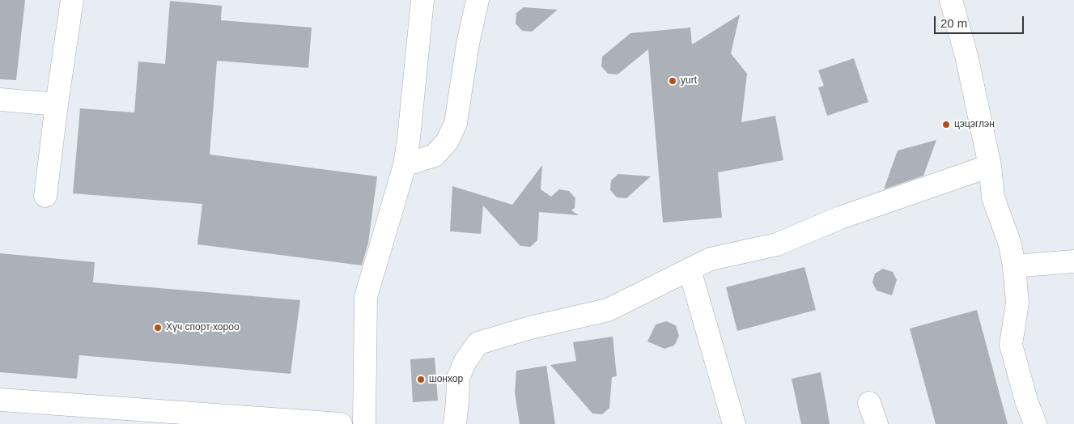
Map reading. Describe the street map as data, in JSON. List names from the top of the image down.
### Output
{
  "places": [
    "yurt",
    "цэцэглэн",
    "Хүч спорт хороо",
    "шонхор"
  ],
  "scale_bar": "20 m"
}
